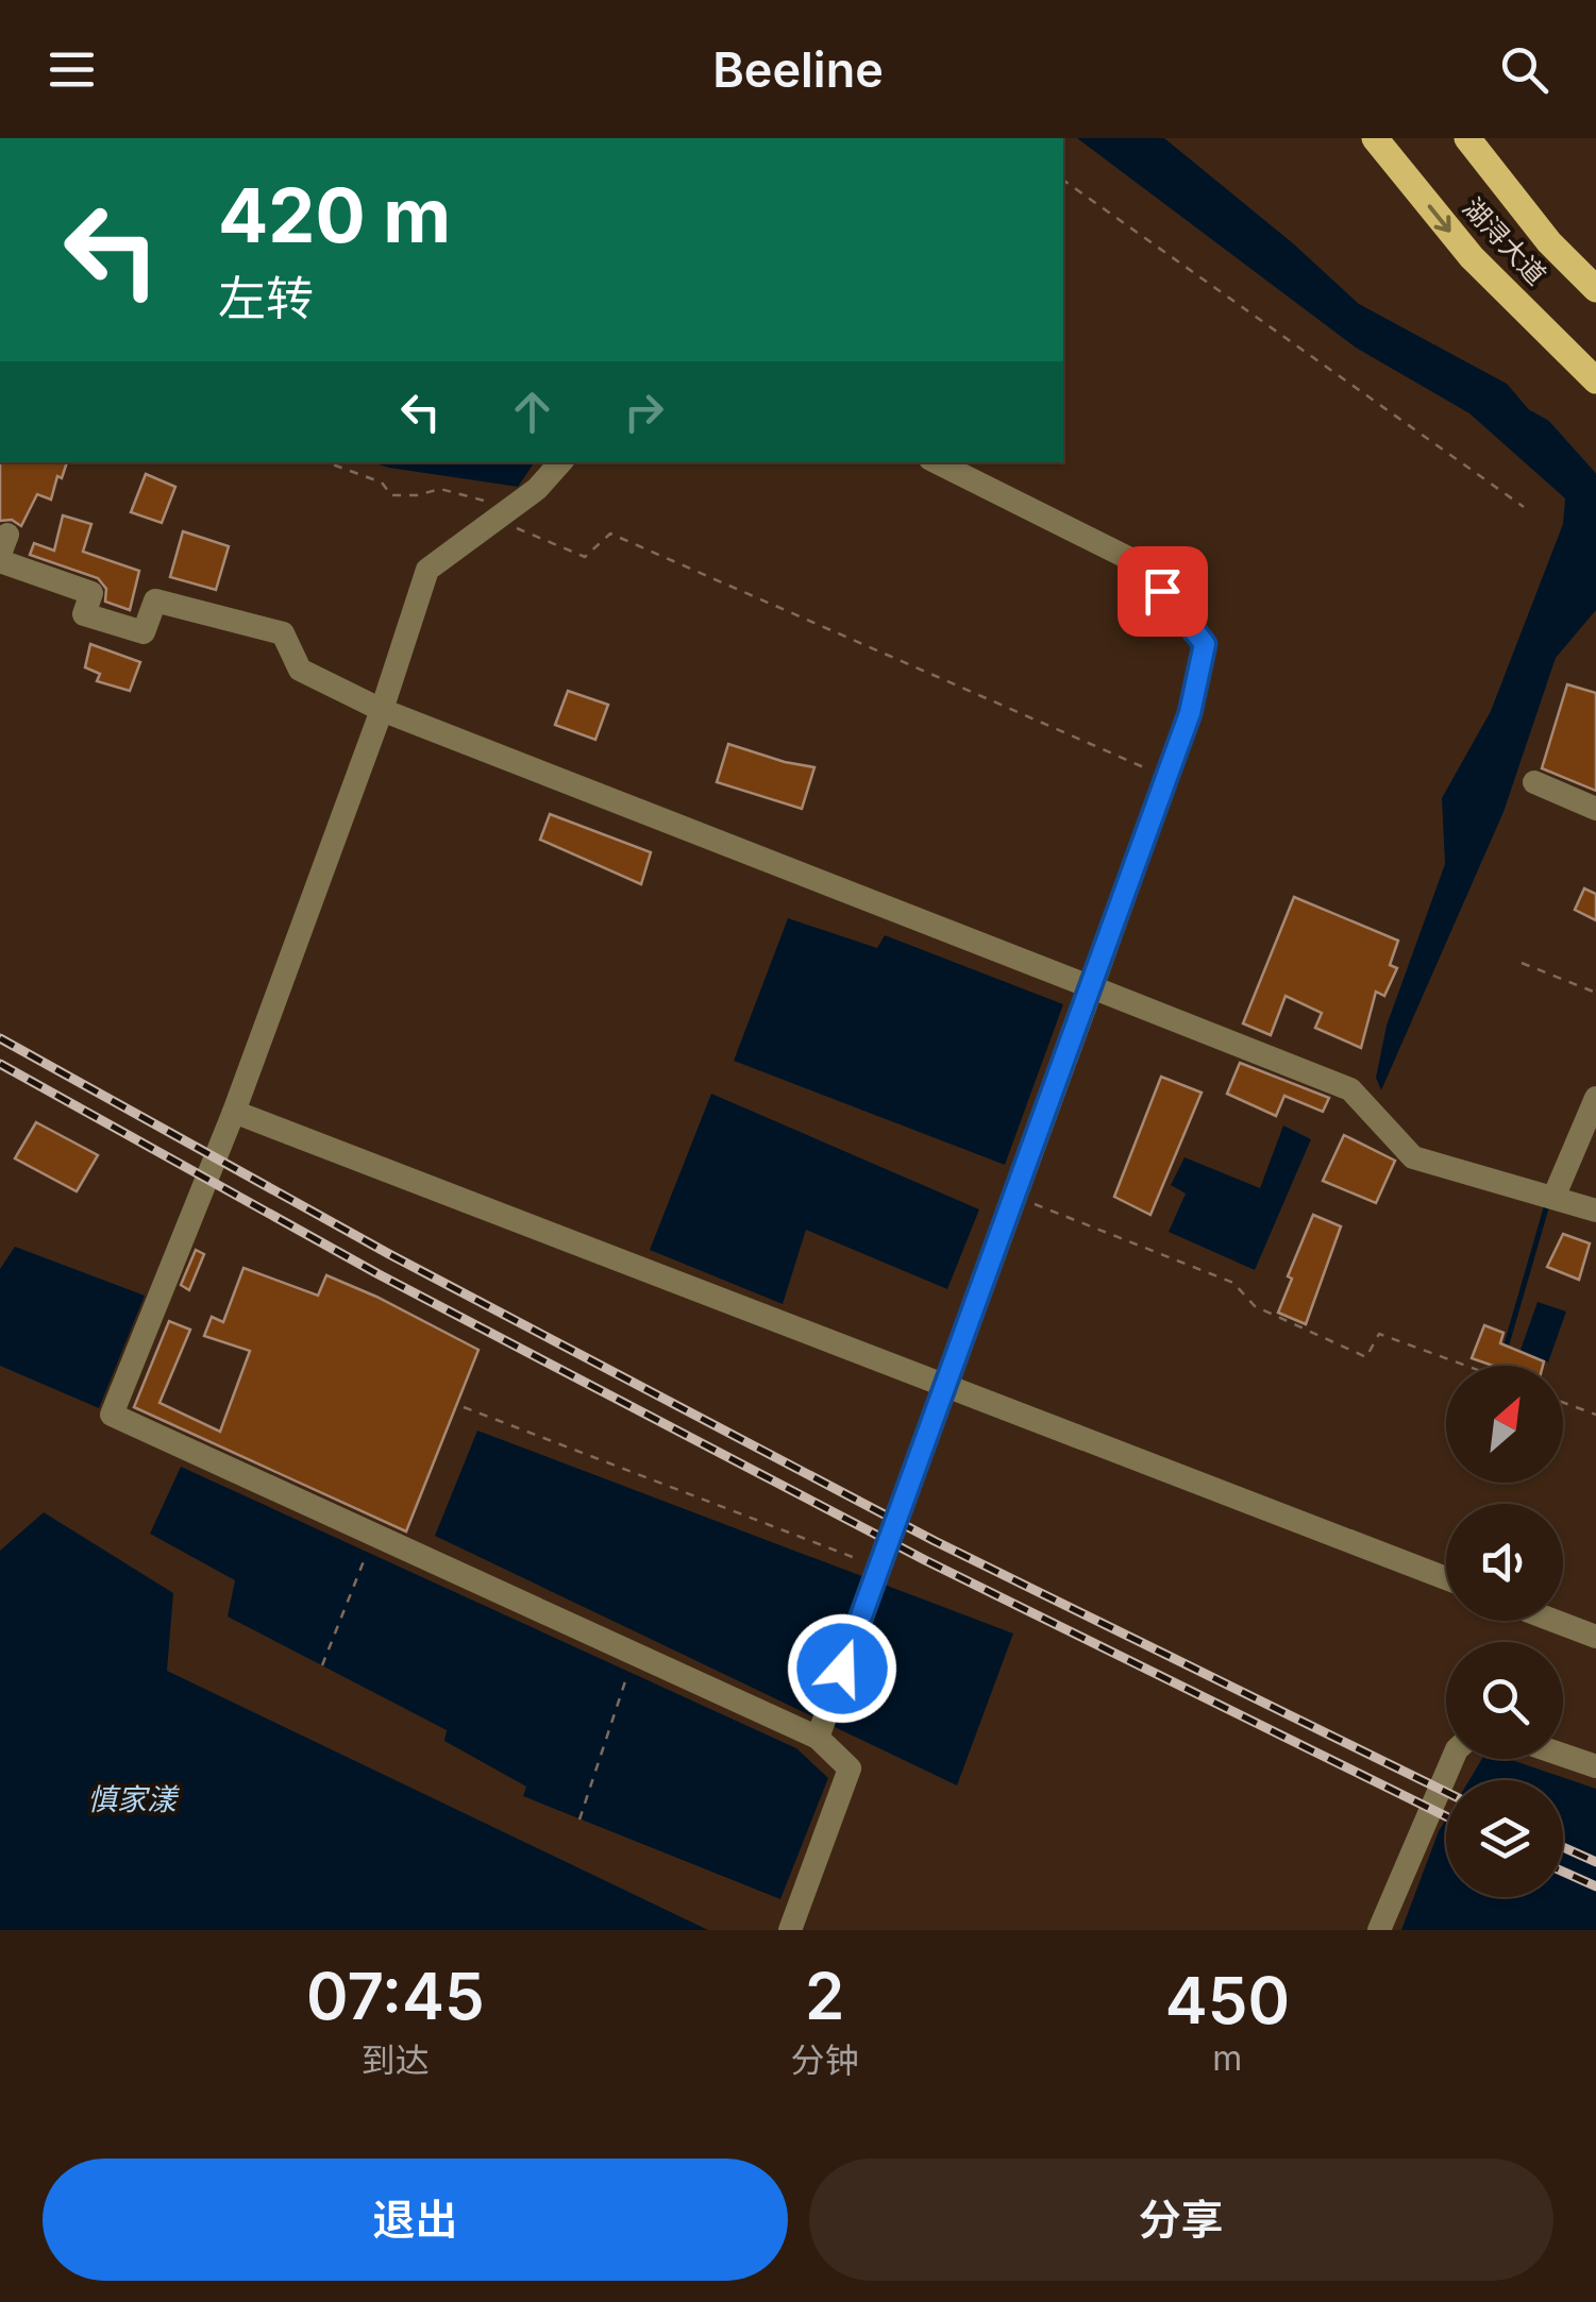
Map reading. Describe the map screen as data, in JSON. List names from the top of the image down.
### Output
{
  "streets": {
    "main road": ["湖浔大道"]
  },
  "water": ["慎家漾"],
  "north": "top right",
  "page": {
    "header": "Beeline",
    "turn": ["420 m", "左转"],
    "eta": [
      "07:45",
      "到达",
      "2",
      "分钟",
      "450",
      "m"
    ],
    "buttons": ["退出", "分享"]
  }
}
